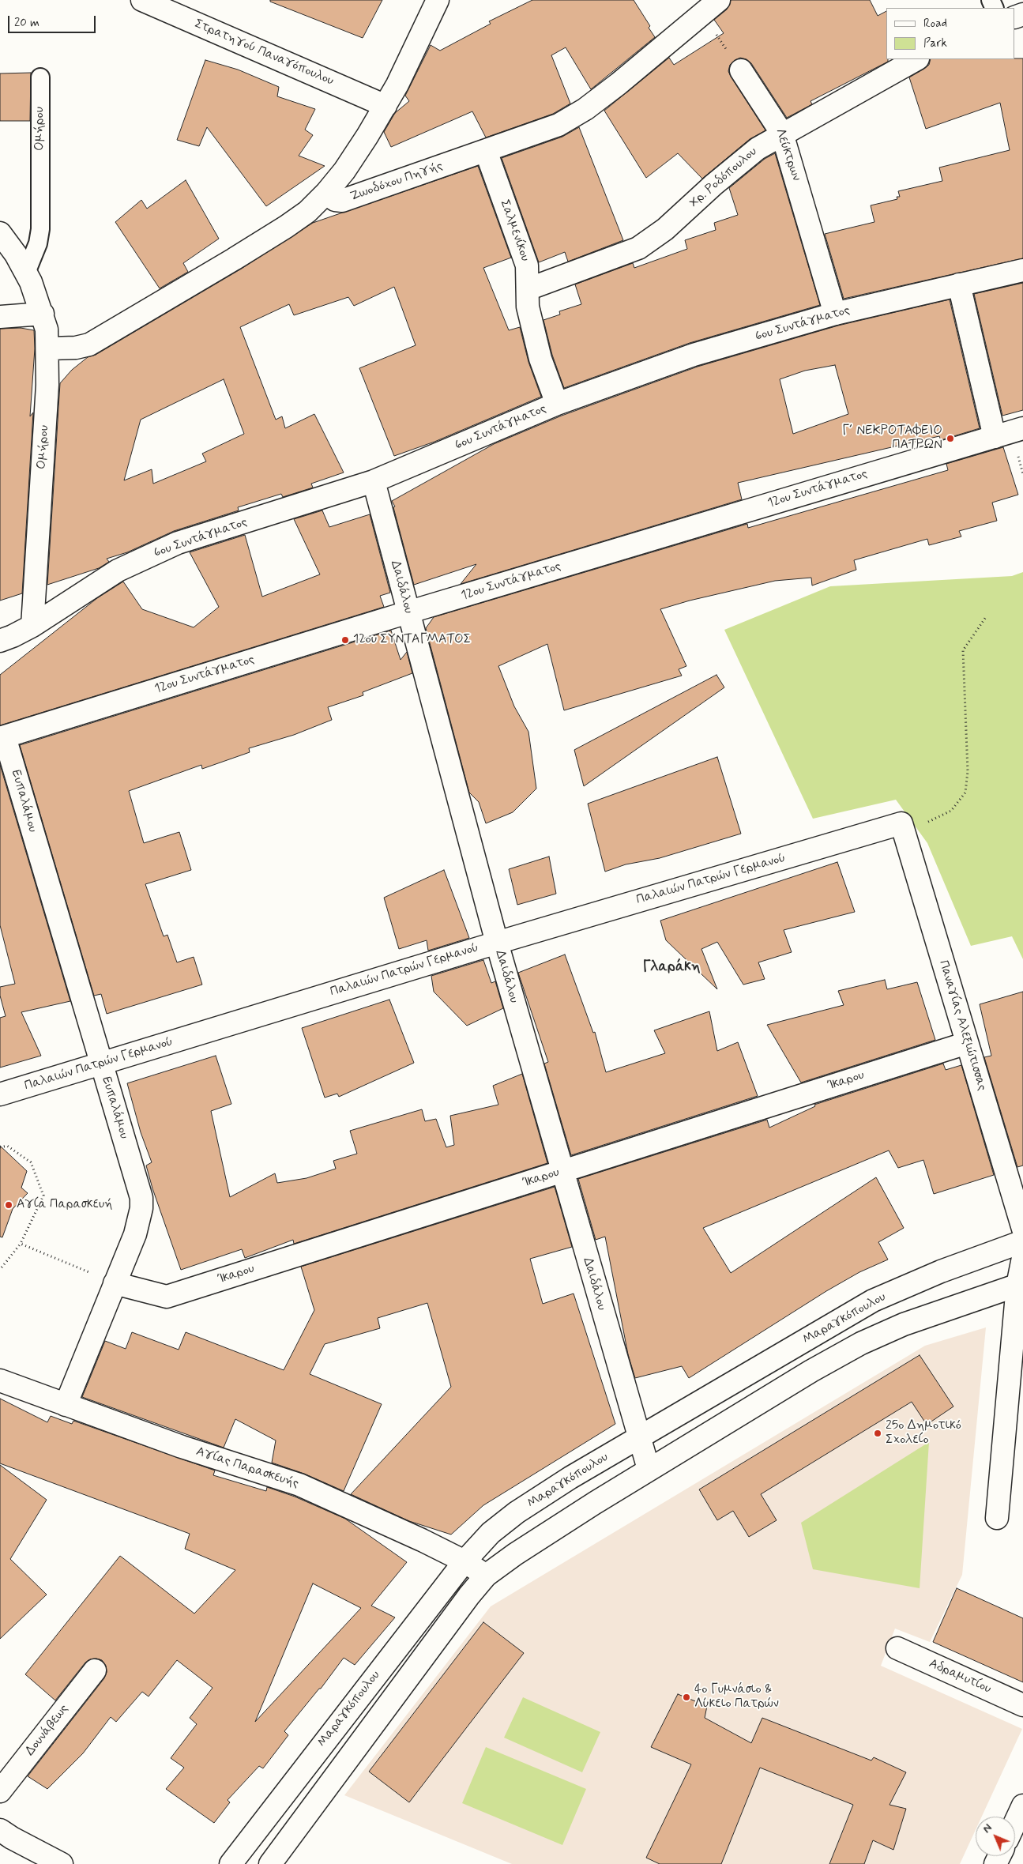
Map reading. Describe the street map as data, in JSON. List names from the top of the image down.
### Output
{
  "streets": {
    "street": [
      "Στρατηγού Παναγόπουλου",
      "Ομήρου",
      "Λεύκτρων",
      "Χρ. Ροδόπουλου",
      "Ζωοδόχου Πηγής",
      "Σαλμενίκου",
      "6ου Συντάγματος",
      "12ου Συντάγματος",
      "Δαιδάλου",
      "Ευπαλάμου",
      "Παλαιών Πατρών Γερμανού",
      "Παναγίας Αλεξιώτισσας",
      "Ίκαρου",
      "Μαραγκόπουλου",
      "Αγίας Παρασκευής",
      "Αδραμυτίου",
      "Δουνάβεως"
    ]
  },
  "crossings": [
    ["Ομήρου", "6ου Συντάγματος"],
    ["Λεύκτρων", "Χρ. Ροδόπουλου"],
    ["Λεύκτρων", "6ου Συντάγματος"],
    ["Χρ. Ροδόπουλου", "Σαλμενίκου"],
    ["Ζωοδόχου Πηγής", "Σαλμενίκου"],
    ["Σαλμενίκου", "6ου Συντάγματος"],
    ["6ου Συντάγματος", "Δαιδάλου"],
    ["12ου Συντάγματος", "Δαιδάλου"],
    ["12ου Συντάγματος", "Ευπαλάμου"],
    ["Δαιδάλου", "Παλαιών Πατρών Γερμανού"],
    ["Δαιδάλου", "Ίκαρου"],
    ["Δαιδάλου", "Μαραγκόπουλου"],
    ["Ευπαλάμου", "Παλαιών Πατρών Γερμανού"],
    ["Ευπαλάμου", "Ίκαρου"],
    ["Ευπαλάμου", "Αγίας Παρασκευής"],
    ["Παλαιών Πατρών Γερμανού", "Παναγίας Αλεξιώτισσας"],
    ["Παναγίας Αλεξιώτισσας", "Ίκαρου"],
    ["Μαραγκόπουλου", "Αγίας Παρασκευής"]
  ],
  "districts": ["Γλαράκη"],
  "places": [
    "Γ΄ΝΕΚΡΟΤΑΦΕΙΟ ΠΑΤΡΩΝ",
    "12ου ΣΥΝΤΑΓΜΑΤΟΣ",
    "Αγία Παρασκευή",
    "25ο Δημοτικό Σχολείο",
    "4ο Γυμνάσιο & Λύκειο Πατρών"
  ],
  "legend": ["Road", "Park"],
  "scale_bar": "20 m",
  "north": "top left"
}
